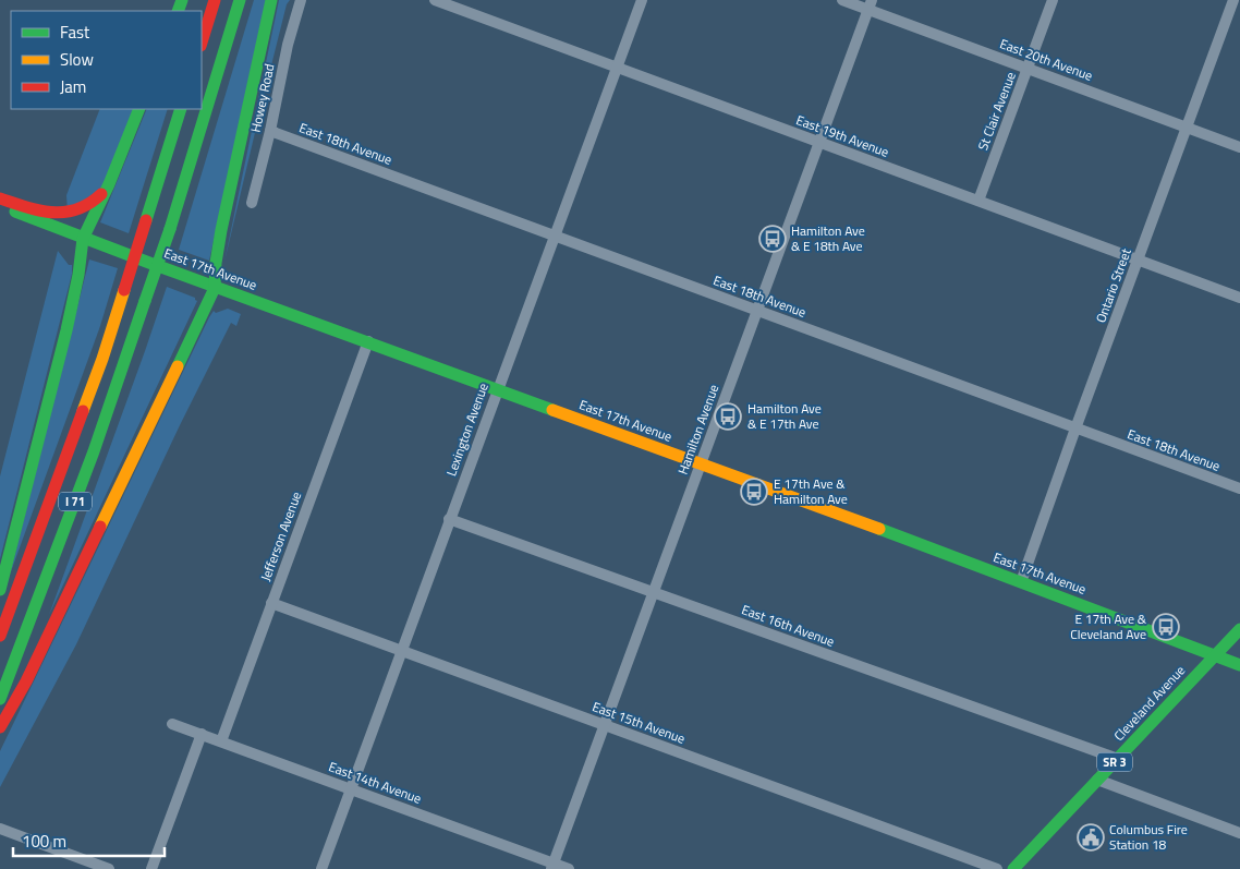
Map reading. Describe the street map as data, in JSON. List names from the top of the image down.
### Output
{
  "streets": {
    "main road": [
      "East 17th Avenue",
      "I 71",
      "Cleveland Avenue",
      "SR 3"
    ],
    "street": [
      "East 20th Avenue",
      "Howey Road",
      "St Clair Avenue",
      "East 19th Avenue",
      "East 18th Avenue",
      "Ontario Street",
      "Lexington Avenue",
      "Hamilton Avenue",
      "Jefferson Avenue",
      "East 16th Avenue",
      "East 15th Avenue",
      "East 14th Avenue"
    ]
  },
  "crossings": [
    ["East 20th Avenue", "St Clair Avenue"],
    ["East 20th Avenue", "Ontario Street"],
    ["East 20th Avenue", "Hamilton Avenue"],
    ["Howey Road", "East 18th Avenue"],
    ["St Clair Avenue", "East 19th Avenue"],
    ["East 19th Avenue", "Ontario Street"],
    ["East 19th Avenue", "Lexington Avenue"],
    ["East 19th Avenue", "Hamilton Avenue"],
    ["East 18th Avenue", "Ontario Street"],
    ["East 18th Avenue", "Lexington Avenue"],
    ["East 18th Avenue", "Hamilton Avenue"],
    ["East 17th Avenue", "Ontario Street"],
    ["East 17th Avenue", "Lexington Avenue"],
    ["East 17th Avenue", "Hamilton Avenue"],
    ["East 17th Avenue", "Jefferson Avenue"],
    ["East 17th Avenue", "Cleveland Avenue"],
    ["Lexington Avenue", "East 16th Avenue"],
    ["Lexington Avenue", "East 15th Avenue"],
    ["Lexington Avenue", "East 14th Avenue"],
    ["Hamilton Avenue", "East 16th Avenue"],
    ["Hamilton Avenue", "East 15th Avenue"],
    ["Hamilton Avenue", "East 14th Avenue"],
    ["Jefferson Avenue", "East 15th Avenue"],
    ["Jefferson Avenue", "East 14th Avenue"],
    ["East 16th Avenue", "Cleveland Avenue"]
  ],
  "places": {
    "bus stop": [
      "Hamilton Ave & E 18th Ave",
      "Hamilton Ave & E 17th Ave",
      "E 17th Ave & Hamilton Ave",
      "E 17th Ave & Cleveland Ave"
    ],
    "public building": ["Columbus Fire Station 18"]
  },
  "legend": ["Fast", "Slow", "Jam"],
  "scale_bar": "100 m"
}
